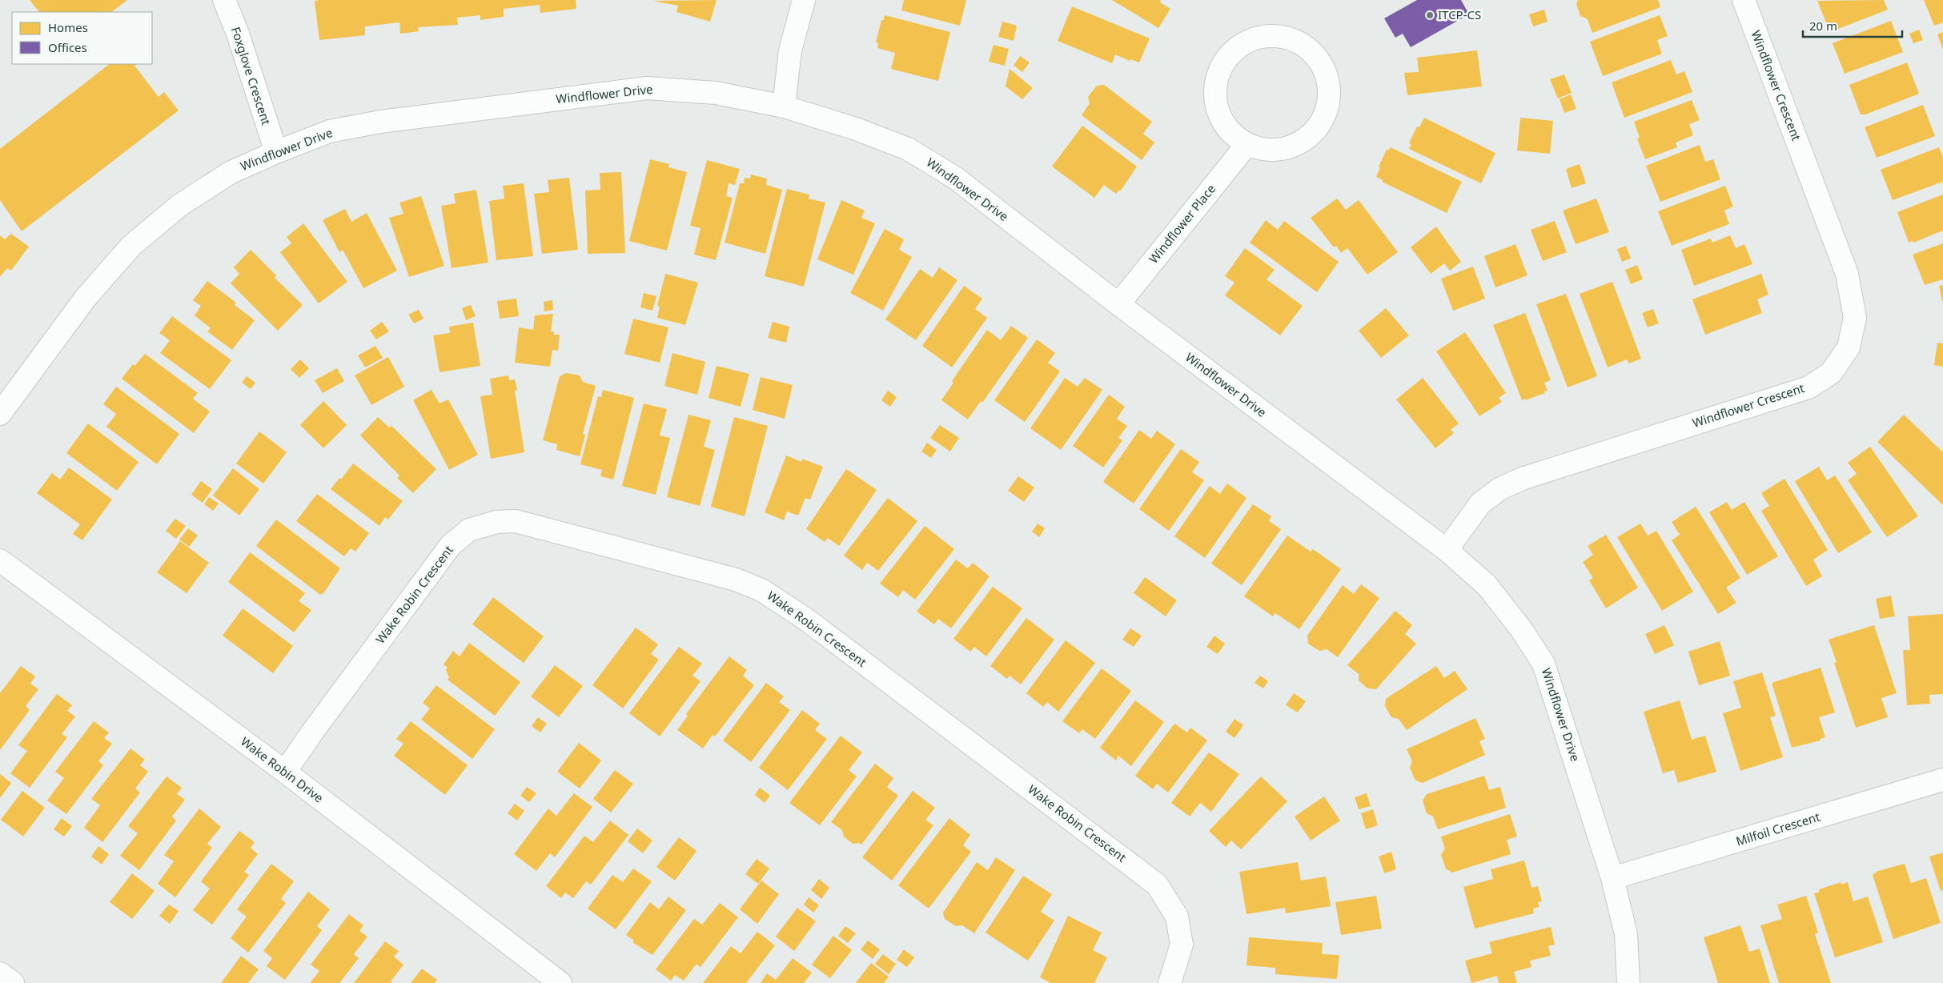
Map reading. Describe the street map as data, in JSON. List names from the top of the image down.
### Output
{
  "streets": {
    "street": [
      "Foxglove Crescent",
      "Windflower Crescent",
      "Windflower Drive",
      "Windflower Place",
      "Wake Robin Crescent",
      "Wake Robin Drive",
      "Milfoil Crescent"
    ]
  },
  "crossings": [
    ["Foxglove Crescent", "Windflower Drive"],
    ["Windflower Crescent", "Windflower Drive"],
    ["Windflower Drive", "Windflower Place"],
    ["Windflower Drive", "Milfoil Crescent"],
    ["Wake Robin Crescent", "Wake Robin Drive"]
  ],
  "places": ["ITCP-CS"],
  "legend": ["Homes", "Offices"],
  "scale_bar": "20 m"
}
